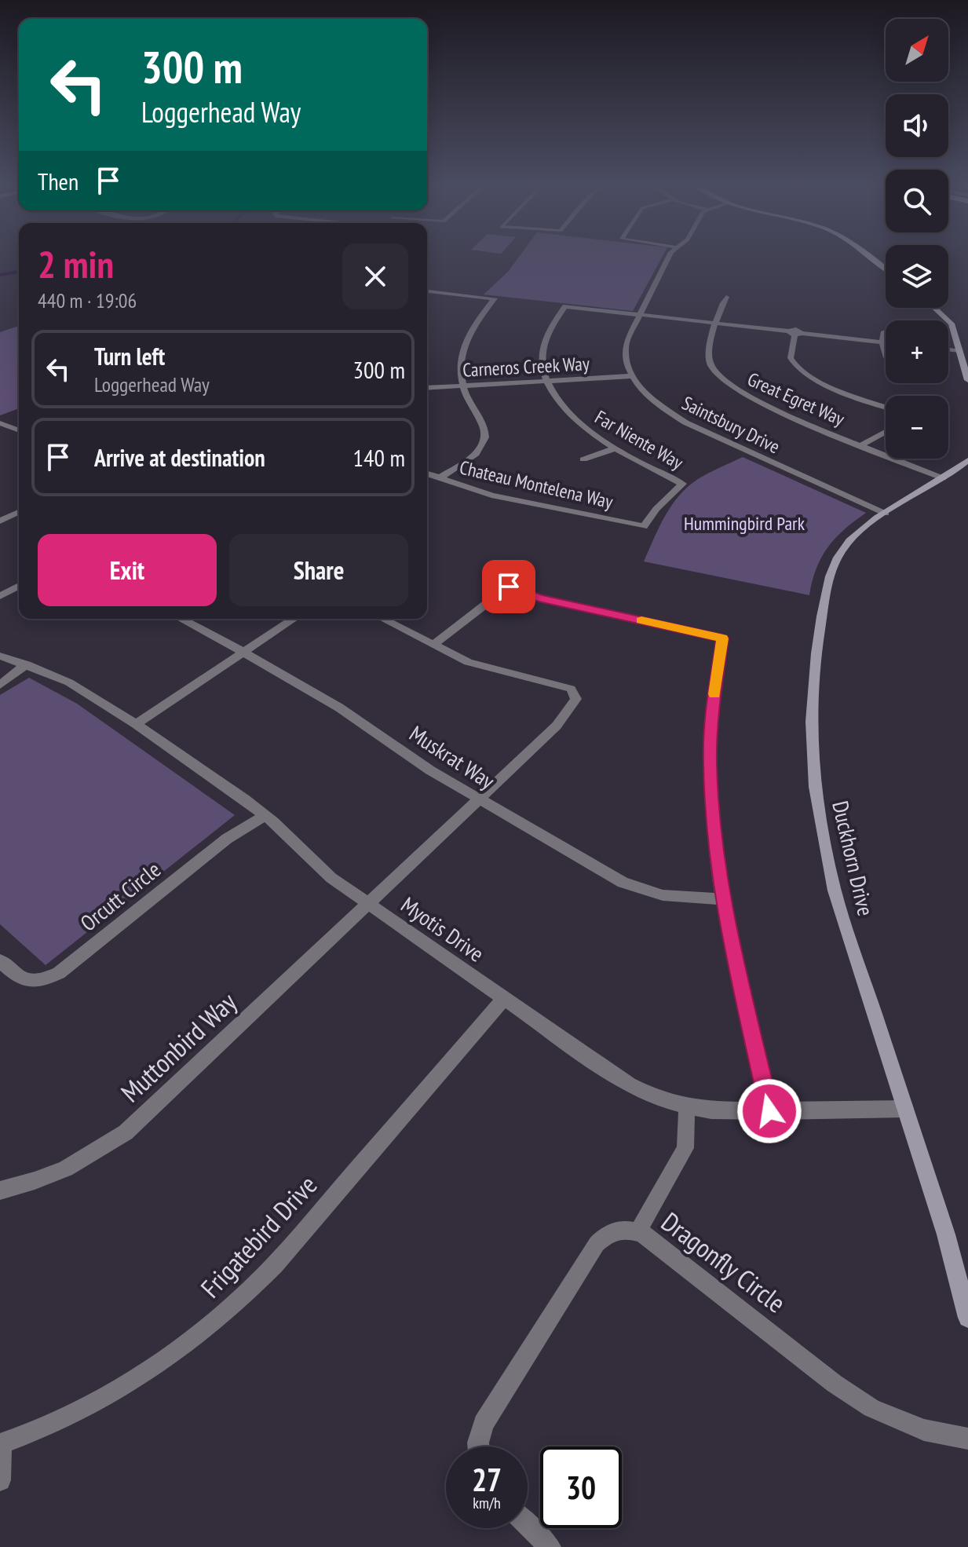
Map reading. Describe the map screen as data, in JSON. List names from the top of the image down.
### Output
{
  "streets": {
    "street": [
      "Carneros Creek Way",
      "Great Egret Way",
      "Saintsbury Drive",
      "Far Niente Way",
      "Chateau Montelena Way",
      "Muskrat Way",
      "Duckhorn Drive",
      "Orcutt Circle",
      "Myotis Drive",
      "Muttonbird Way",
      "Frigatebird Drive",
      "Dragonfly Circle"
    ]
  },
  "crossings": [
    ["Carneros Creek Way", "Saintsbury Drive"],
    ["Carneros Creek Way", "Far Niente Way"],
    ["Great Egret Way", "Far Niente Way"],
    ["Great Egret Way", "Duckhorn Drive"],
    ["Saintsbury Drive", "Duckhorn Drive"],
    ["Far Niente Way", "Chateau Montelena Way"],
    ["Muskrat Way", "Muttonbird Way"],
    ["Duckhorn Drive", "Myotis Drive"],
    ["Orcutt Circle", "Myotis Drive"],
    ["Myotis Drive", "Muttonbird Way"],
    ["Myotis Drive", "Frigatebird Drive"]
  ],
  "parks": ["Hummingbird Park"],
  "north": "top right",
  "page": {
    "map_buttons": ["+", "−"],
    "turn": ["300 m", "Loggerhead Way"],
    "then": "Then",
    "heading": ["2 min", "440 m · 19:06"],
    "list": [
      {
        "name": "Turn left",
        "note": "Loggerhead Way",
        "value": "300 m"
      },
      {
        "name": "Arrive at destination",
        "value": "140 m"
      }
    ],
    "buttons": ["Exit", "Share"],
    "speed": "27 km/h",
    "limit": "30"
  }
}
